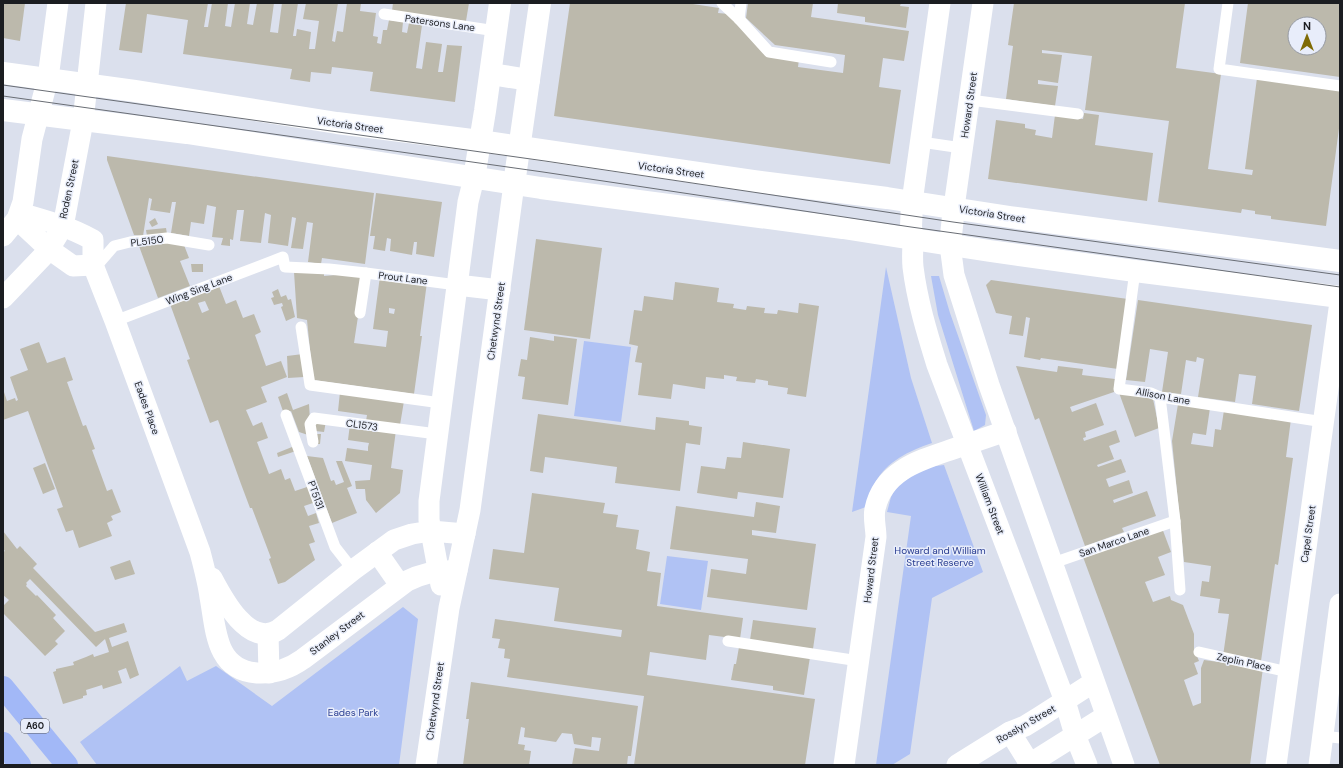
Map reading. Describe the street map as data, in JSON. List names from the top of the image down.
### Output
{
  "streets": {
    "highway": ["A60"],
    "street": [
      "Howard Street",
      "Victoria Street",
      "Roden Street",
      "Chetwynd Street",
      "Eades Place",
      "William Street",
      "Capel Street",
      "Stanley Street",
      "Rosslyn Street"
    ],
    "lane": [
      "Patersons Lane",
      "PL5150",
      "Prout Lane",
      "Wing Sing Lane",
      "Allison Lane",
      "CL1573",
      "PT5131",
      "San Marco Lane",
      "Zeplin Place"
    ]
  },
  "crossings": [
    ["Patersons Lane", "Chetwynd Street"],
    ["Howard Street", "Victoria Street"],
    ["Howard Street", "William Street"],
    ["Victoria Street", "Roden Street"],
    ["Victoria Street", "Chetwynd Street"],
    ["Roden Street", "Eades Place"],
    ["PL5150", "Eades Place"],
    ["Prout Lane", "Wing Sing Lane"],
    ["Prout Lane", "Chetwynd Street"],
    ["Wing Sing Lane", "Eades Place"],
    ["Chetwynd Street", "CL1573"],
    ["Chetwynd Street", "Stanley Street"],
    ["Allison Lane", "Capel Street"],
    ["Eades Place", "Stanley Street"],
    ["William Street", "Rosslyn Street"],
    ["Capel Street", "Zeplin Place"]
  ],
  "parks": ["Howard and William Street Reserve", "Eades Park"],
  "north": "top"
}
